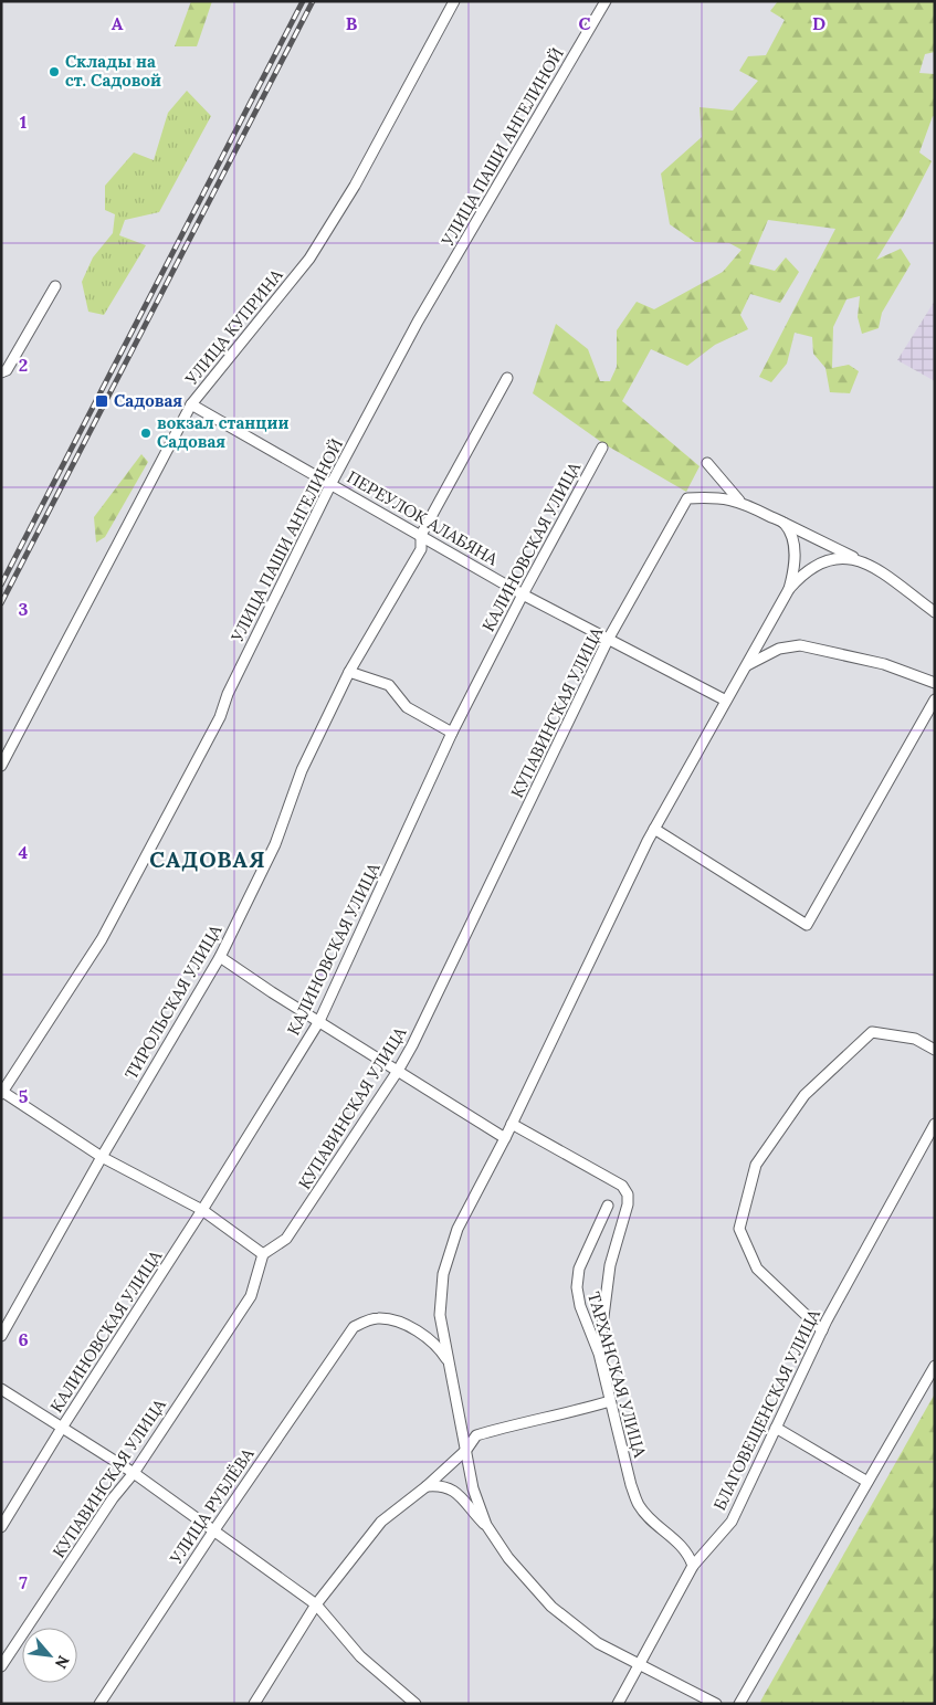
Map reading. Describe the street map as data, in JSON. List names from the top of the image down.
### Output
{
  "streets": {
    "street": [
      "УЛИЦА ПАШИ АНГЕЛИНОЙ",
      "УЛИЦА КУПРИНА",
      "ПЕРЕУЛОК АЛАБЯНА",
      "КАЛИНОВСКАЯ УЛИЦА",
      "КУПАВИНСКАЯ УЛИЦА",
      "ТИРОЛЬСКАЯ УЛИЦА",
      "ТАРХАНСКАЯ УЛИЦА",
      "БЛАГОВЕЩЕНСКАЯ УЛИЦА",
      "УЛИЦА РУБЛЁВА"
    ]
  },
  "crossings": [
    ["УЛИЦА ПАШИ АНГЕЛИНОЙ", "ПЕРЕУЛОК АЛАБЯНА"],
    ["УЛИЦА КУПРИНА", "ПЕРЕУЛОК АЛАБЯНА"],
    ["ПЕРЕУЛОК АЛАБЯНА", "КАЛИНОВСКАЯ УЛИЦА"],
    ["ПЕРЕУЛОК АЛАБЯНА", "КУПАВИНСКАЯ УЛИЦА"],
    ["ПЕРЕУЛОК АЛАБЯНА", "ТИРОЛЬСКАЯ УЛИЦА"],
    ["ТАРХАНСКАЯ УЛИЦА", "БЛАГОВЕЩЕНСКАЯ УЛИЦА"]
  ],
  "districts": ["САДОВАЯ"],
  "places": {
    "other": ["Склады на ст. Садовой", "вокзал станции Садовая"],
    "transit": ["Садовая"]
  },
  "north": "bottom right",
  "grid": {
    "columns": [
      "A",
      "B",
      "C",
      "D"
    ],
    "rows": [
      "1",
      "2",
      "3",
      "4",
      "5",
      "6",
      "7"
    ]
  }
}
